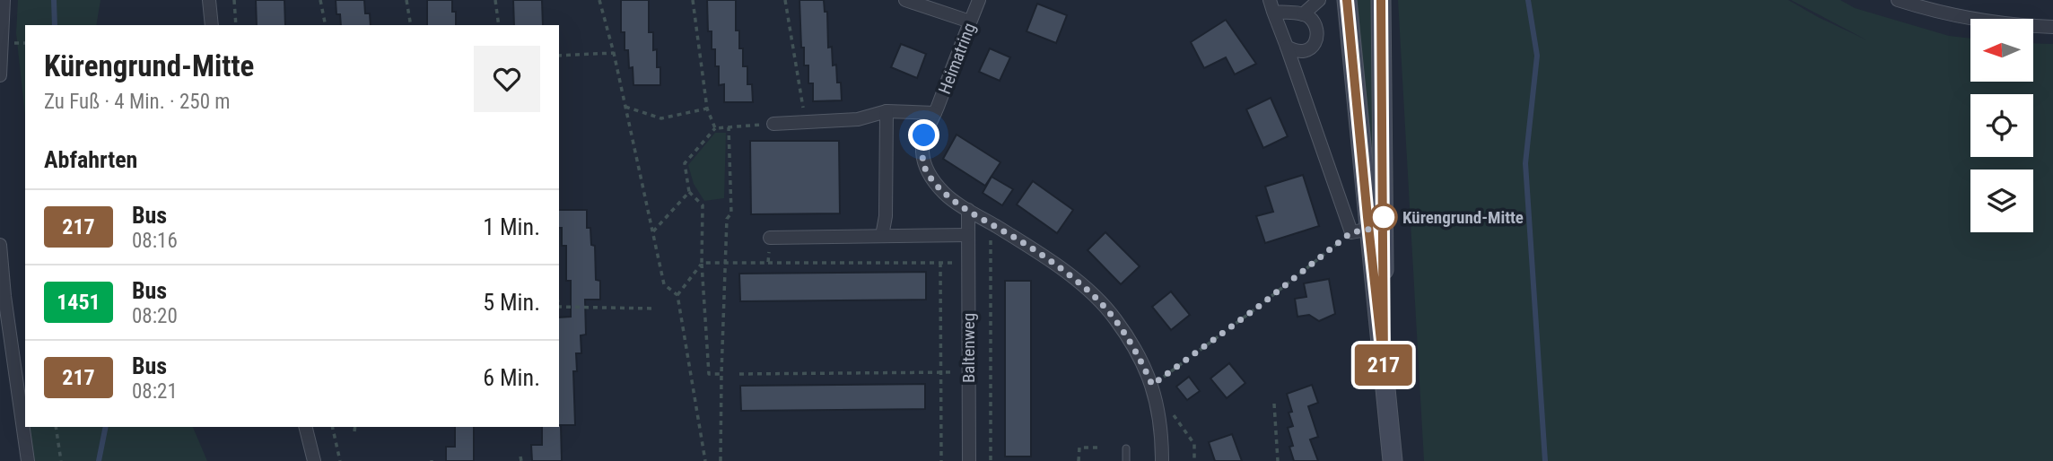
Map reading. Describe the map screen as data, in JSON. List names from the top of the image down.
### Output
{
  "streets": {
    "street": ["Heimatring", "Baltenweg"]
  },
  "crossings": [
    ["Heimatring", "Baltenweg"]
  ],
  "places": ["Kürengrund-Mitte"],
  "lines": ["bus line 217"],
  "north": "left",
  "page": {
    "on_map": "217",
    "heading": [
      ["Kürengrund-Mitte", "Zu Fuß · 4 Min. · 250 m"],
      "Abfahrten"
    ],
    "list": [
      {
        "mark": "217",
        "name": "Bus",
        "note": "08:16",
        "value": "1 Min."
      },
      {
        "mark": "1451",
        "name": "Bus",
        "note": "08:20",
        "value": "5 Min."
      },
      {
        "mark": "217",
        "name": "Bus",
        "note": "08:21",
        "value": "6 Min."
      }
    ]
  }
}
